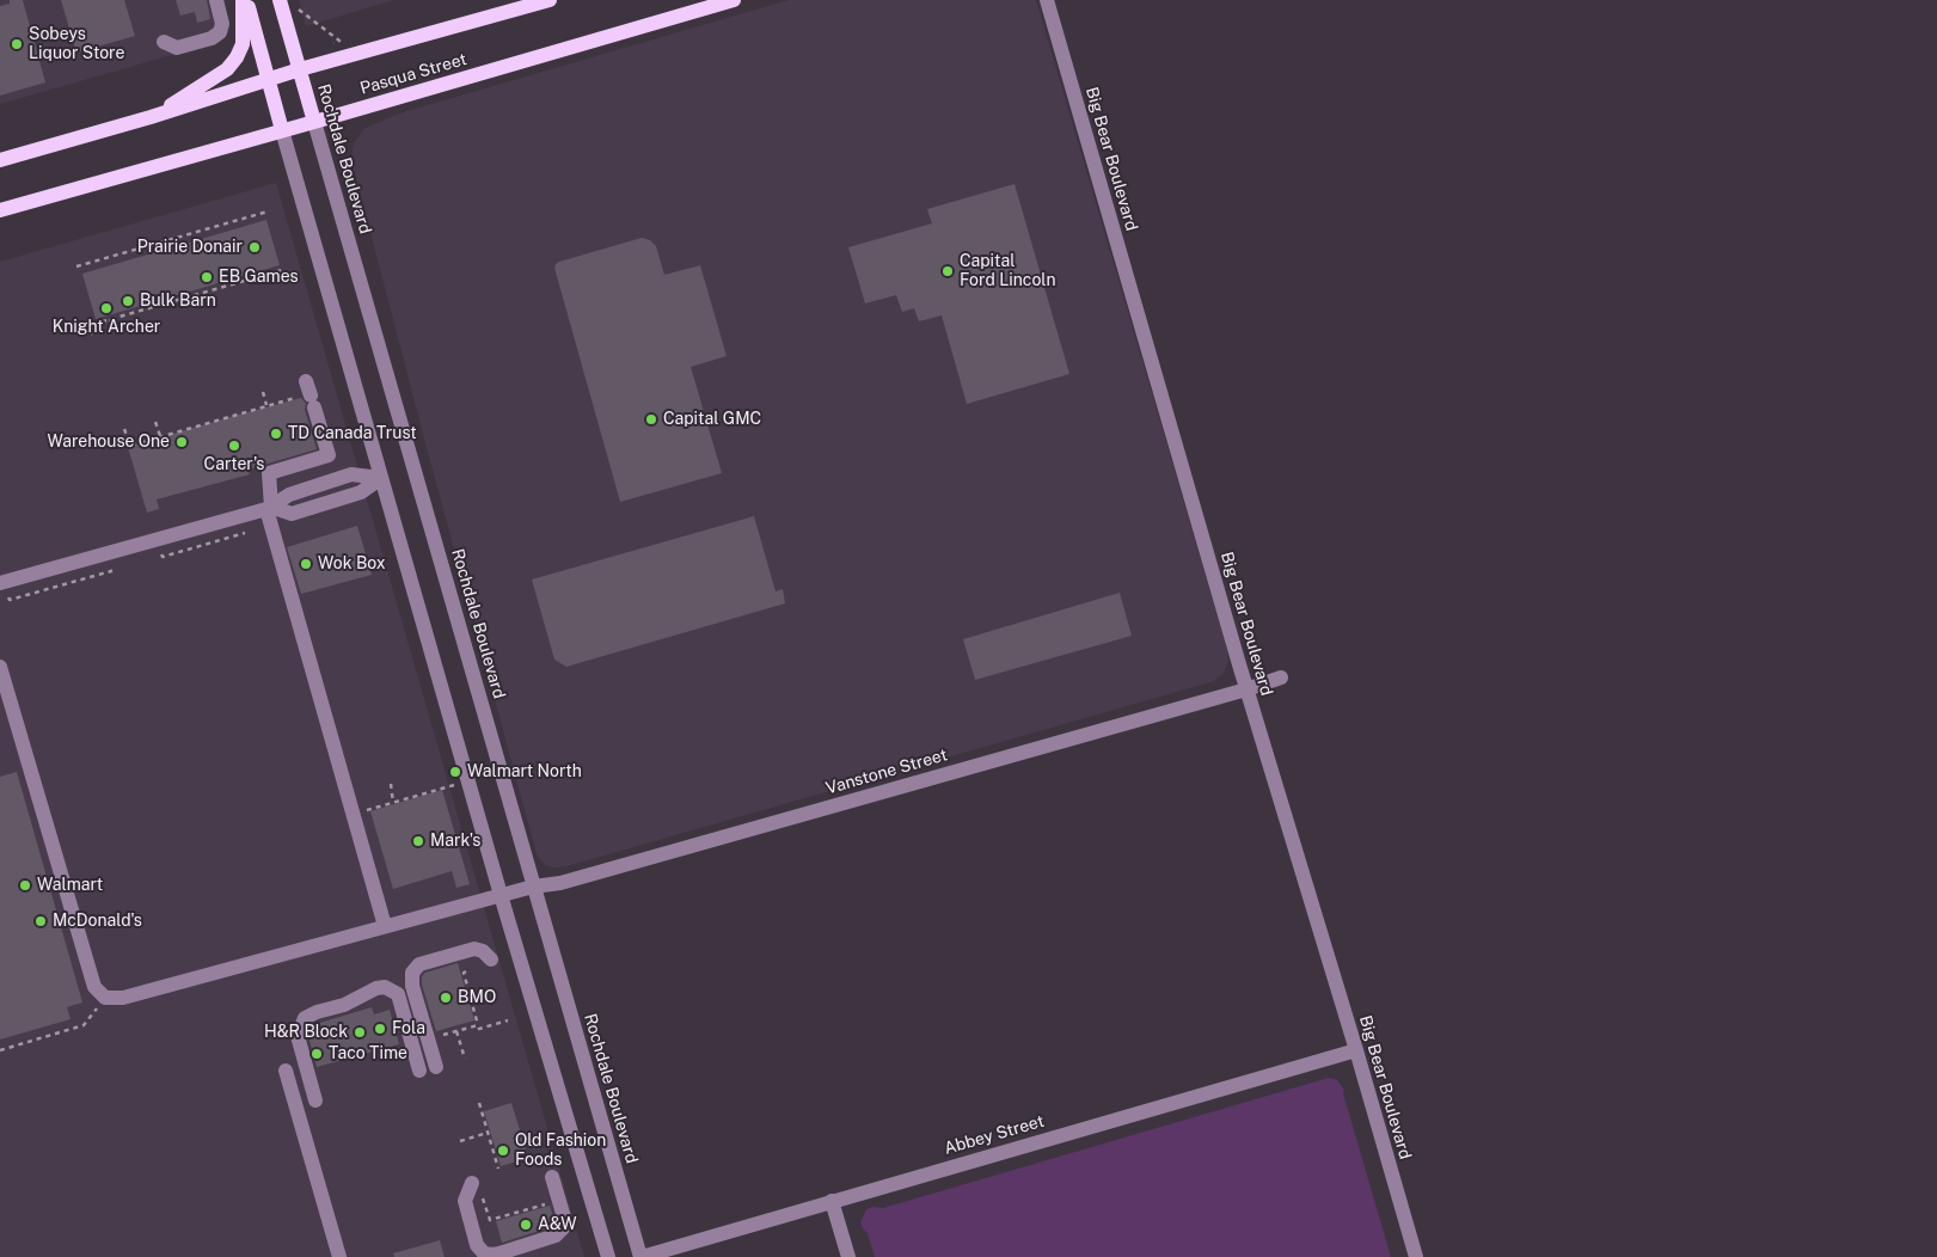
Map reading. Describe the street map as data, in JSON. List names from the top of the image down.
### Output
{
  "streets": {
    "main road": ["Pasqua Street", "Rochdale Boulevard"],
    "street": ["Big Bear Boulevard", "Vanstone Street", "Abbey Street"]
  },
  "crossings": [
    ["Pasqua Street", "Rochdale Boulevard"],
    ["Rochdale Boulevard", "Vanstone Street"],
    ["Rochdale Boulevard", "Abbey Street"],
    ["Big Bear Boulevard", "Vanstone Street"],
    ["Big Bear Boulevard", "Abbey Street"]
  ],
  "places": [
    "Sobeys Liquor Store",
    "Prairie Donair",
    "Capital Ford Lincoln",
    "EB Games",
    "Bulk Barn",
    "Knight Archer",
    "Capital GMC",
    "TD Canada Trust",
    "Warehouse One",
    "Carter's",
    "Wok Box",
    "Walmart North",
    "Mark's",
    "Walmart",
    "McDonald's",
    "BMO",
    "Fola",
    "H&R Block",
    "Taco Time",
    "Old Fashion Foods",
    "A&W"
  ]
}
